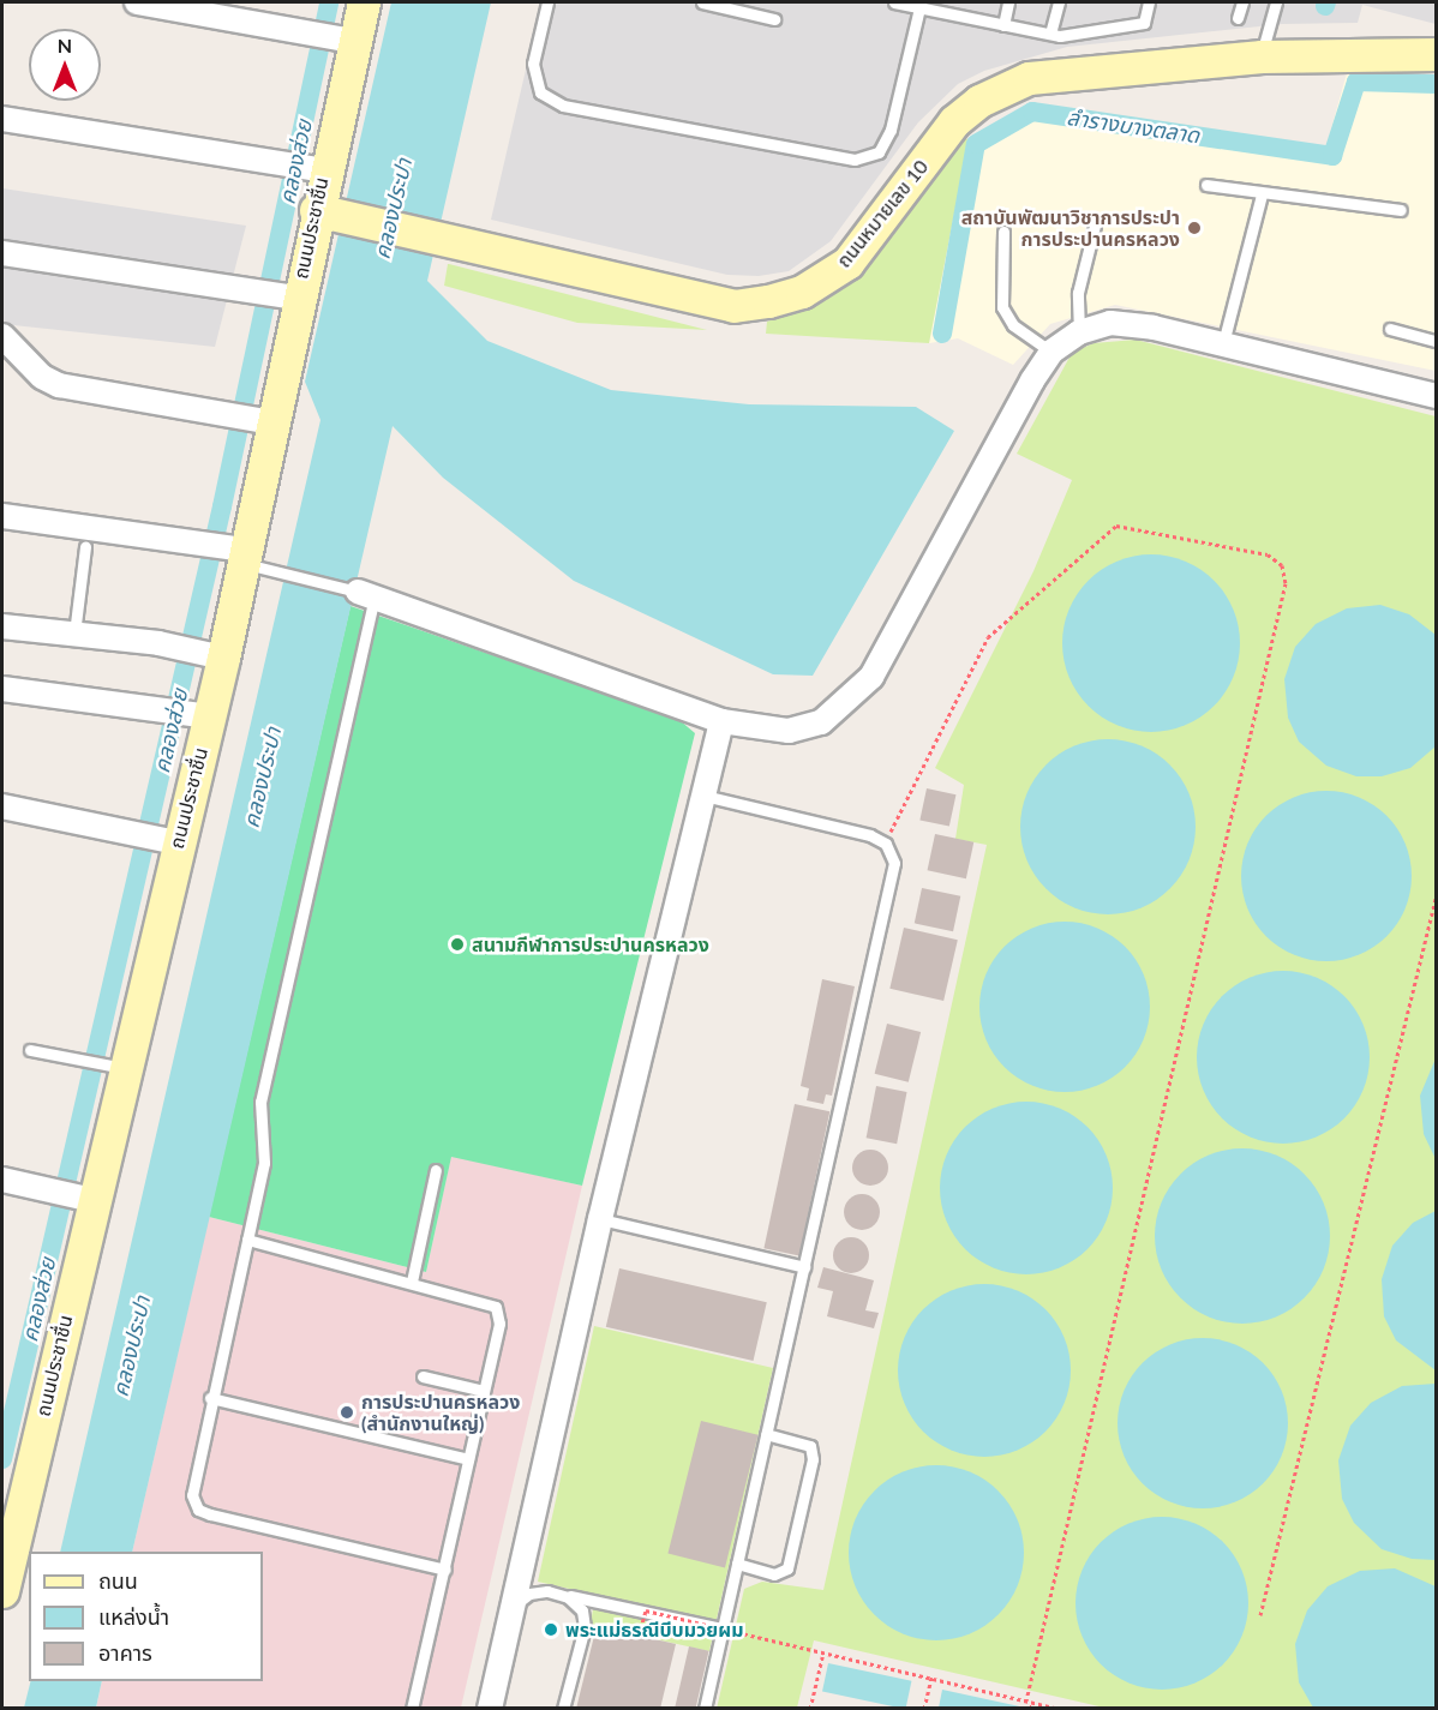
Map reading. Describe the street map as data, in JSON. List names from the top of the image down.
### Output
{
  "streets": {
    "main road": ["ถนนหมายเลข 10", "ถนนประชาชื่น"]
  },
  "crossings": [
    ["ถนนหมายเลข 10", "ถนนประชาชื่น"]
  ],
  "water": ["ลำรางบางตลาด", "คลองส่วย", "คลองประปา"],
  "places": [
    "สถาบันพัฒนาวิชาการประปา การประปานครหลวง",
    "สนามกีฬาการประปานครหลวง",
    "การประปานครหลวง (สำนักงานใหญ่)",
    "พระแม่ธรณีบีบมวยผม"
  ],
  "legend": ["ถนน", "แหล่งน้ำ", "อาคาร"],
  "north": "top"
}
